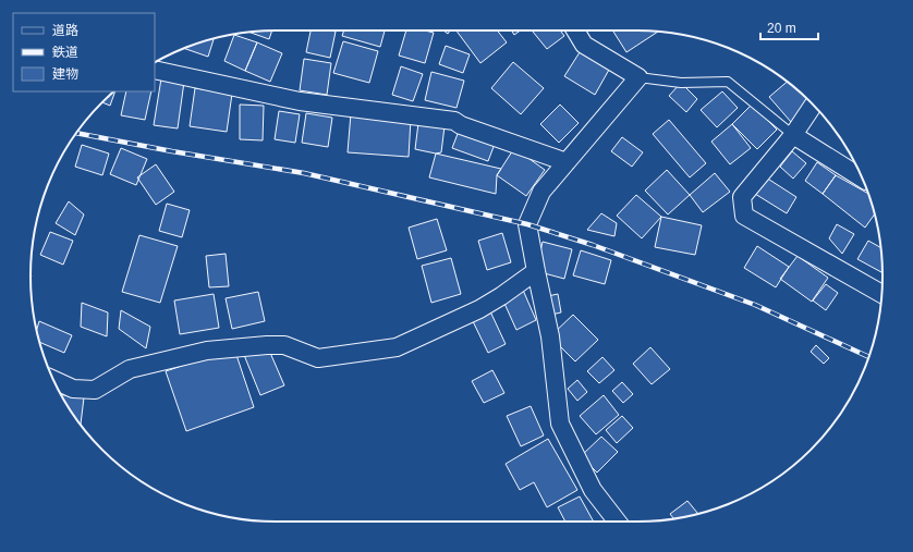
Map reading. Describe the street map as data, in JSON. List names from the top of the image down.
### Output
{
  "legend": ["道路", "鉄道", "建物"],
  "scale_bar": "20 m"
}
